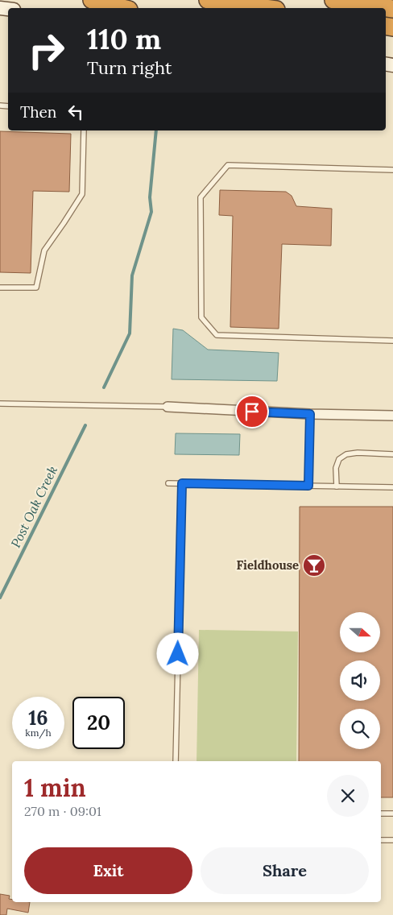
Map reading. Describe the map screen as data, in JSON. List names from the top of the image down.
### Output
{
  "water": ["Post Oak Creek"],
  "places": {
    "bar": ["Fieldhouse"]
  },
  "north": "right",
  "page": {
    "turn": ["110 m", "Turn right"],
    "then": "Then",
    "speed": "16 km/h",
    "limit": "20",
    "heading": ["1 min", "270 m · 09:01"],
    "buttons": ["Exit", "Share"]
  }
}
